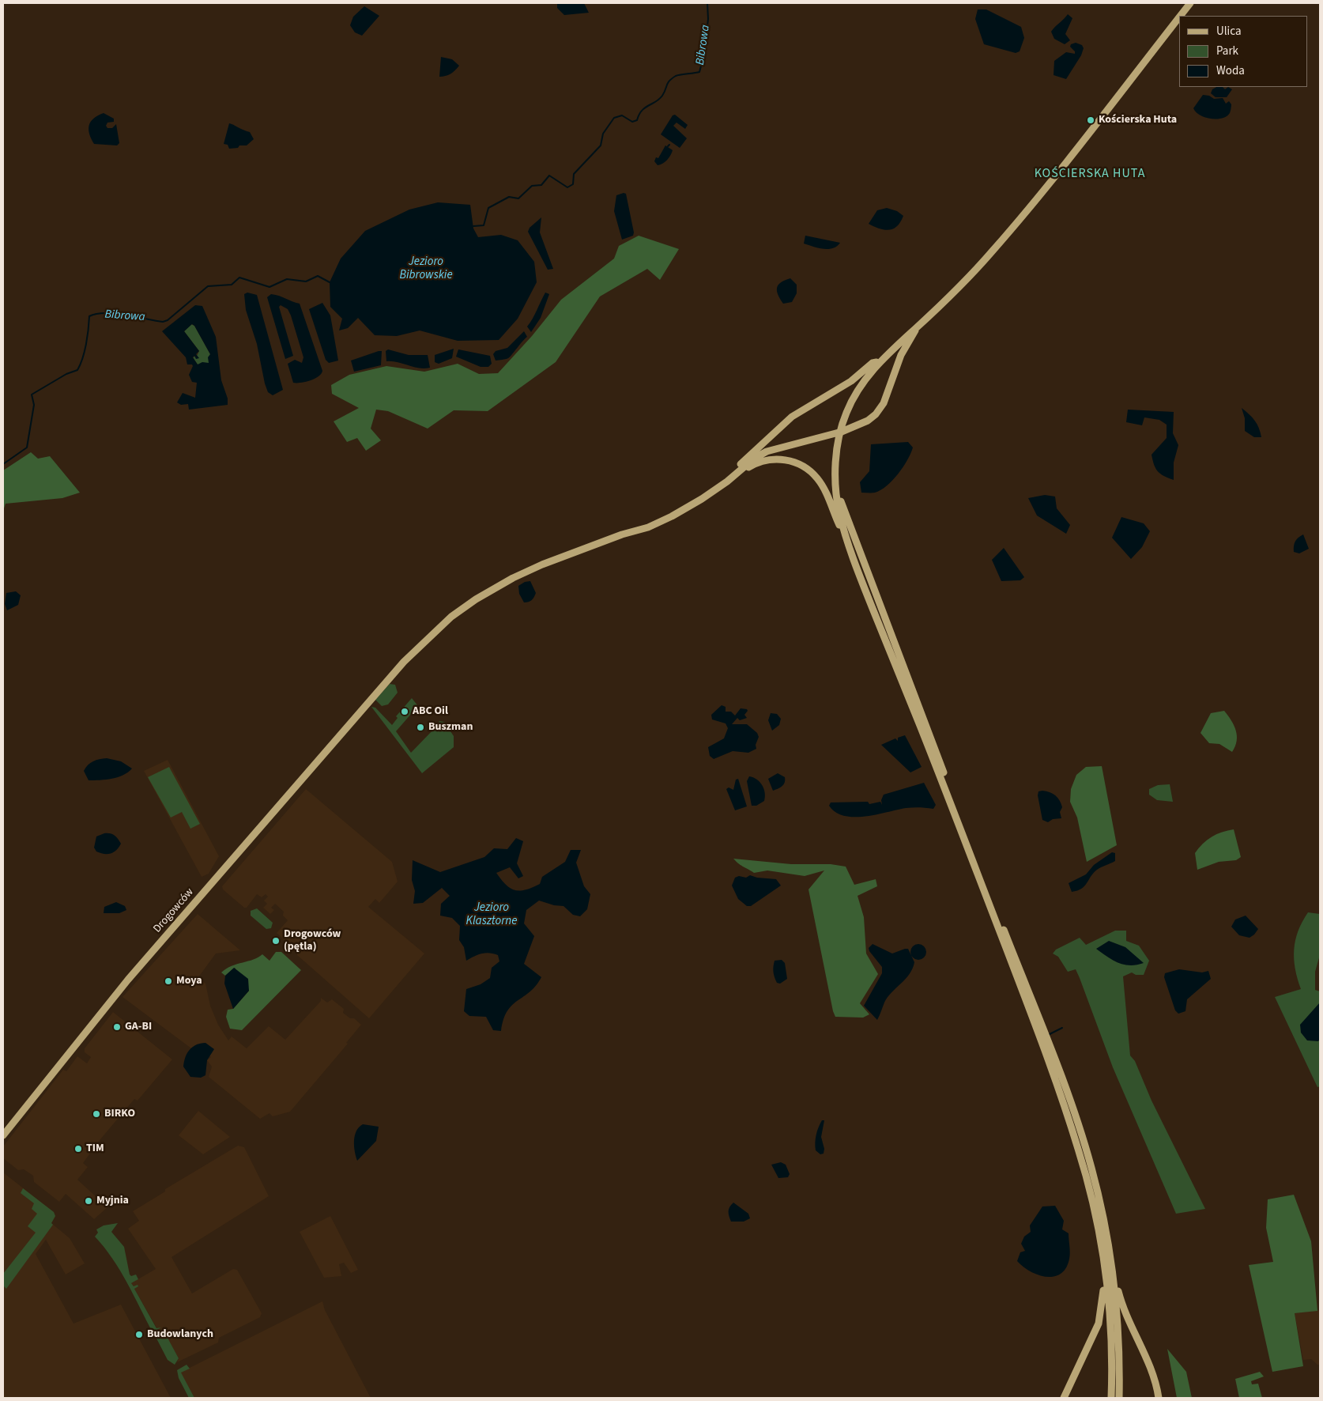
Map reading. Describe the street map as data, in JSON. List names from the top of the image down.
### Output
{
  "streets": {
    "main road": ["Drogowców"]
  },
  "districts": ["KOŚCIERSKA HUTA"],
  "water": ["Bibrowa", "Jezioro Bibrowskie", "Jezioro Klasztorne"],
  "places": [
    "Kościerska Huta",
    "ABC Oil",
    "Buszman",
    "Drogowców (pętla)",
    "Moya",
    "GA-BI",
    "BIRKO",
    "TIM",
    "Myjnia",
    "Budowlanych"
  ],
  "legend": ["Ulica", "Park", "Woda"]
}
